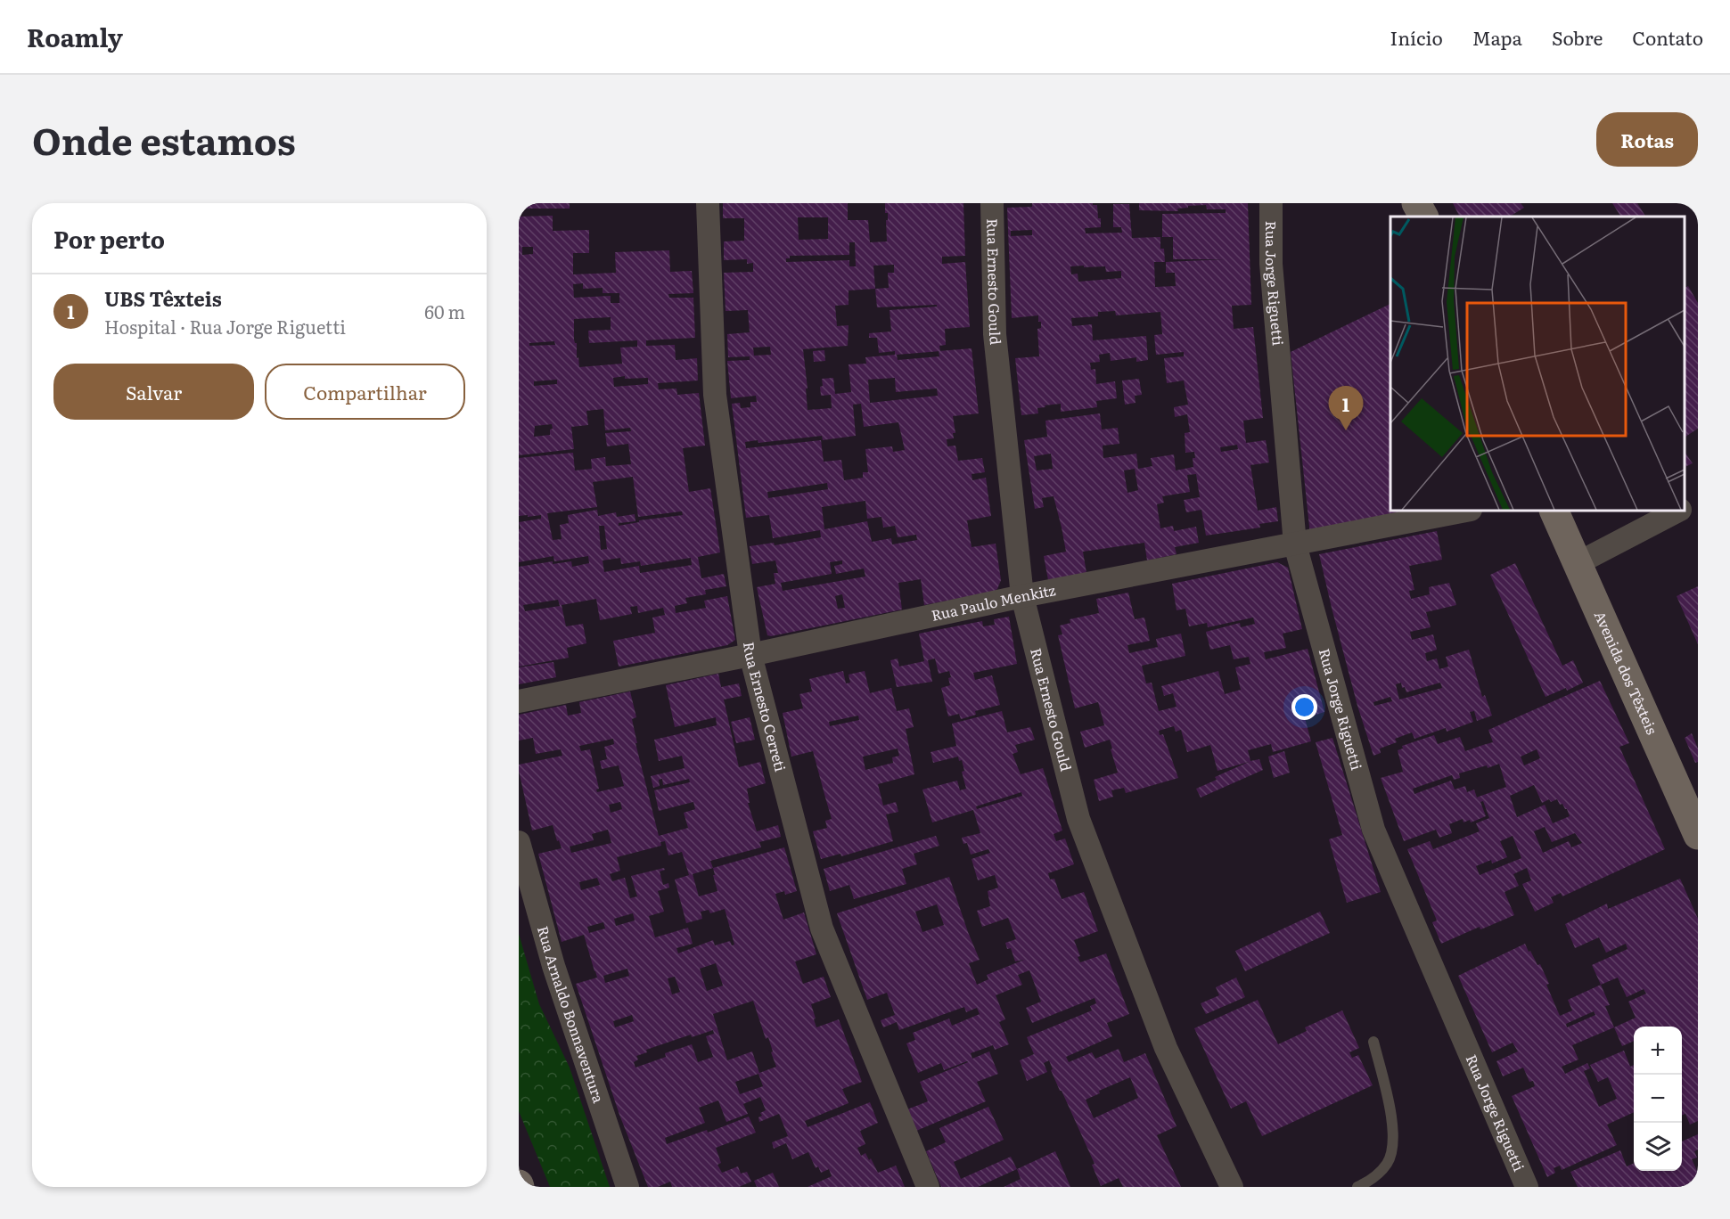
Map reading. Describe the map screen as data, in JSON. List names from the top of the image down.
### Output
{
  "streets": {
    "main road": ["Avenida dos Têxteis"],
    "street": [
      "Rua Ernesto Gould",
      "Rua Jorge Riguetti",
      "Rua Paulo Menkitz",
      "Rua Ernesto Cerreti",
      "Rua Arnaldo Bonnaventura"
    ]
  },
  "crossings": [
    ["Rua Ernesto Gould", "Rua Paulo Menkitz"],
    ["Rua Jorge Riguetti", "Rua Paulo Menkitz"],
    ["Rua Paulo Menkitz", "Rua Ernesto Cerreti"]
  ],
  "page": {
    "header": "Roamly",
    "nav": [
      "Início",
      "Mapa",
      "Sobre",
      "Contato"
    ],
    "title": "Onde estamos",
    "buttons": [
      "Rotas",
      ["Salvar", "Compartilhar"]
    ],
    "heading": "Por perto",
    "list": [
      {
        "mark": "1",
        "name": "UBS Têxteis",
        "note": "Hospital · Rua Jorge Riguetti",
        "value": "60 m"
      }
    ],
    "pins": "1",
    "map_buttons": ["+", "−"]
  }
}
